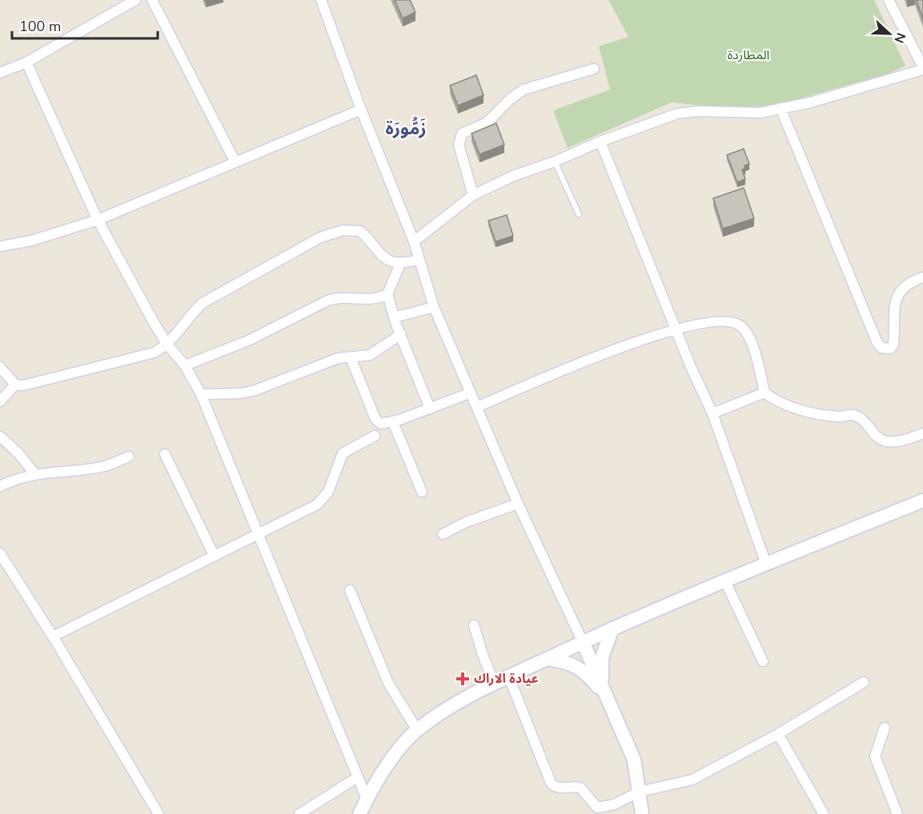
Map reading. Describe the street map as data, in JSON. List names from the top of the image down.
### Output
{
  "districts": ["زَمُّورَة"],
  "parks": ["المطاردة"],
  "places": {
    "health": ["عيادة الاراك"]
  },
  "scale_bar": "100 m",
  "north": "right"
}
